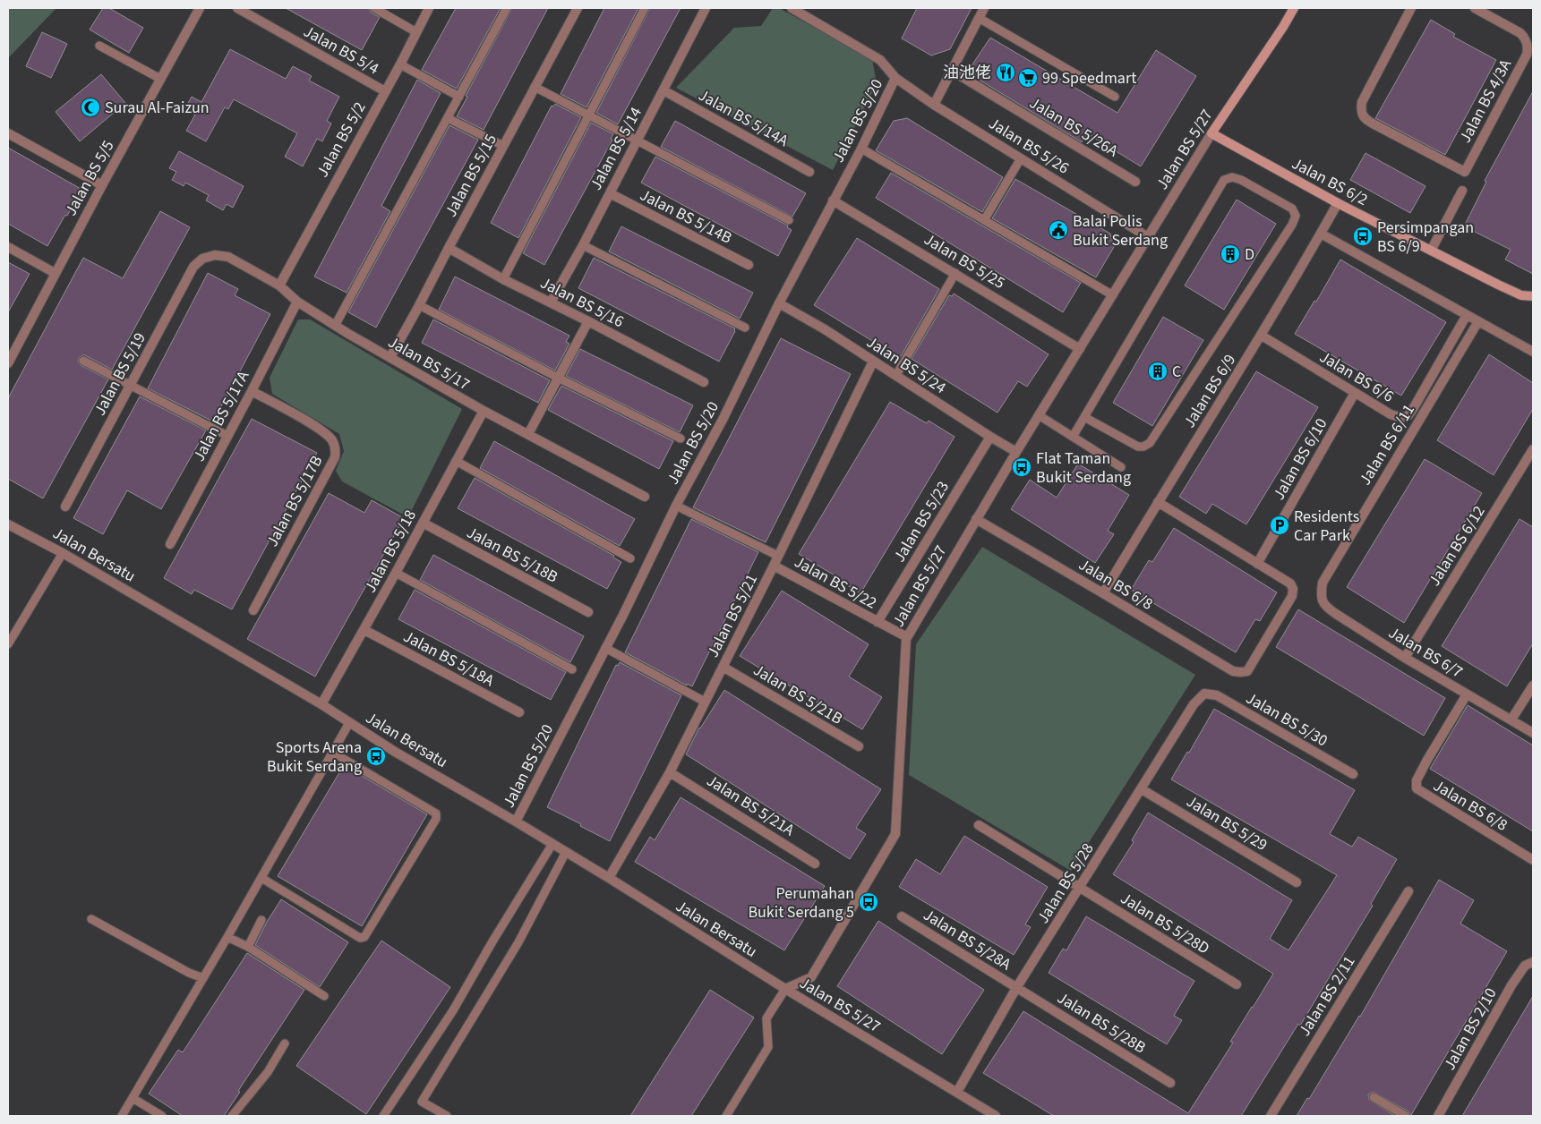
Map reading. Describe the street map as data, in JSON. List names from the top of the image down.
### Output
{
  "streets": {
    "street": [
      "Jalan BS 5/4",
      "Jalan BS 4/3A",
      "Jalan BS 5/14A",
      "Jalan BS 5/20",
      "Jalan BS 5/26A",
      "Jalan BS 5/2",
      "Jalan BS 5/26",
      "Jalan BS 5/14",
      "Jalan BS 5/27",
      "Jalan BS 5/15",
      "Jalan BS 5/5",
      "Jalan BS 6/2",
      "Jalan BS 5/14B",
      "Jalan BS 5/25",
      "Jalan BS 5/16",
      "Jalan BS 5/17",
      "Jalan BS 5/24",
      "Jalan BS 5/19",
      "Jalan BS 6/6",
      "Jalan BS 6/9",
      "Jalan BS 5/17A",
      "Jalan BS 6/11",
      "Jalan BS 6/10",
      "Jalan BS 5/17B",
      "Jalan BS 5/23",
      "Jalan BS 6/12",
      "Jalan BS 5/18",
      "Jalan Bersatu",
      "Jalan BS 5/18B",
      "Jalan BS 5/22",
      "Jalan BS 6/8",
      "Jalan BS 5/21",
      "Jalan BS 6/7",
      "Jalan BS 5/18A",
      "Jalan BS 5/21B",
      "Jalan BS 5/30",
      "Jalan BS 5/21A",
      "Jalan BS 5/29",
      "Jalan BS 5/28",
      "Jalan BS 5/28D",
      "Jalan BS 5/28A",
      "Jalan BS 2/11",
      "Jalan BS 5/28B",
      "Jalan BS 2/10"
    ]
  },
  "crossings": [
    ["Jalan BS 5/4", "Jalan BS 5/2"],
    ["Jalan BS 5/14A", "Jalan BS 5/14"],
    ["Jalan BS 5/20", "Jalan BS 5/26"],
    ["Jalan BS 5/20", "Jalan BS 5/25"],
    ["Jalan BS 5/20", "Jalan BS 5/24"],
    ["Jalan BS 5/20", "Jalan Bersatu"],
    ["Jalan BS 5/2", "Jalan BS 5/17"],
    ["Jalan BS 5/26", "Jalan BS 5/27"],
    ["Jalan BS 5/14", "Jalan BS 5/14B"],
    ["Jalan BS 5/14", "Jalan BS 5/16"],
    ["Jalan BS 5/27", "Jalan BS 6/2"],
    ["Jalan BS 5/27", "Jalan BS 5/25"],
    ["Jalan BS 5/27", "Jalan BS 5/24"],
    ["Jalan BS 5/27", "Jalan Bersatu"],
    ["Jalan BS 5/27", "Jalan BS 5/22"],
    ["Jalan BS 5/27", "Jalan BS 6/8"],
    ["Jalan BS 5/27", "Jalan BS 5/28"],
    ["Jalan BS 5/15", "Jalan BS 5/16"],
    ["Jalan BS 5/15", "Jalan BS 5/17"],
    ["Jalan BS 6/2", "Jalan BS 6/9"],
    ["Jalan BS 5/17", "Jalan BS 5/19"],
    ["Jalan BS 5/17", "Jalan BS 5/17A"],
    ["Jalan BS 5/17", "Jalan BS 5/18"],
    ["Jalan BS 5/24", "Jalan BS 5/23"],
    ["Jalan BS 5/24", "Jalan BS 5/21"],
    ["Jalan BS 6/6", "Jalan BS 6/9"],
    ["Jalan BS 6/6", "Jalan BS 6/10"],
    ["Jalan BS 6/9", "Jalan BS 6/8"],
    ["Jalan BS 5/17A", "Jalan BS 5/17B"],
    ["Jalan BS 6/11", "Jalan BS 6/7"],
    ["Jalan BS 6/10", "Jalan BS 6/8"],
    ["Jalan BS 5/23", "Jalan BS 5/22"],
    ["Jalan BS 6/12", "Jalan BS 6/7"],
    ["Jalan BS 5/18", "Jalan Bersatu"],
    ["Jalan BS 5/18", "Jalan BS 5/18B"],
    ["Jalan BS 5/18", "Jalan BS 5/18A"],
    ["Jalan Bersatu", "Jalan BS 5/21"],
    ["Jalan BS 5/22", "Jalan BS 5/21"],
    ["Jalan BS 6/8", "Jalan BS 6/7"],
    ["Jalan BS 5/21", "Jalan BS 5/21B"],
    ["Jalan BS 5/21", "Jalan BS 5/21A"],
    ["Jalan BS 5/30", "Jalan BS 5/28"],
    ["Jalan BS 5/29", "Jalan BS 5/28"],
    ["Jalan BS 5/28", "Jalan BS 5/28D"],
    ["Jalan BS 5/28", "Jalan BS 5/28A"],
    ["Jalan BS 5/28", "Jalan BS 5/28B"],
    ["Jalan BS 5/28A", "Jalan BS 5/28B"]
  ],
  "places": {
    "restaurant": ["油池佬"],
    "supermarket": ["99 Speedmart"],
    "mosque": ["Surau Al-Faizun"],
    "public building": ["Balai Polis Bukit Serdang"],
    "bus stop": [
      "Persimpangan BS 6/9",
      "Flat Taman Bukit Serdang",
      "Sports Arena Bukit Serdang",
      "Perumahan Bukit Serdang 5"
    ],
    "building": ["D", "C"],
    "parking": ["Residents Car Park"]
  }
}
